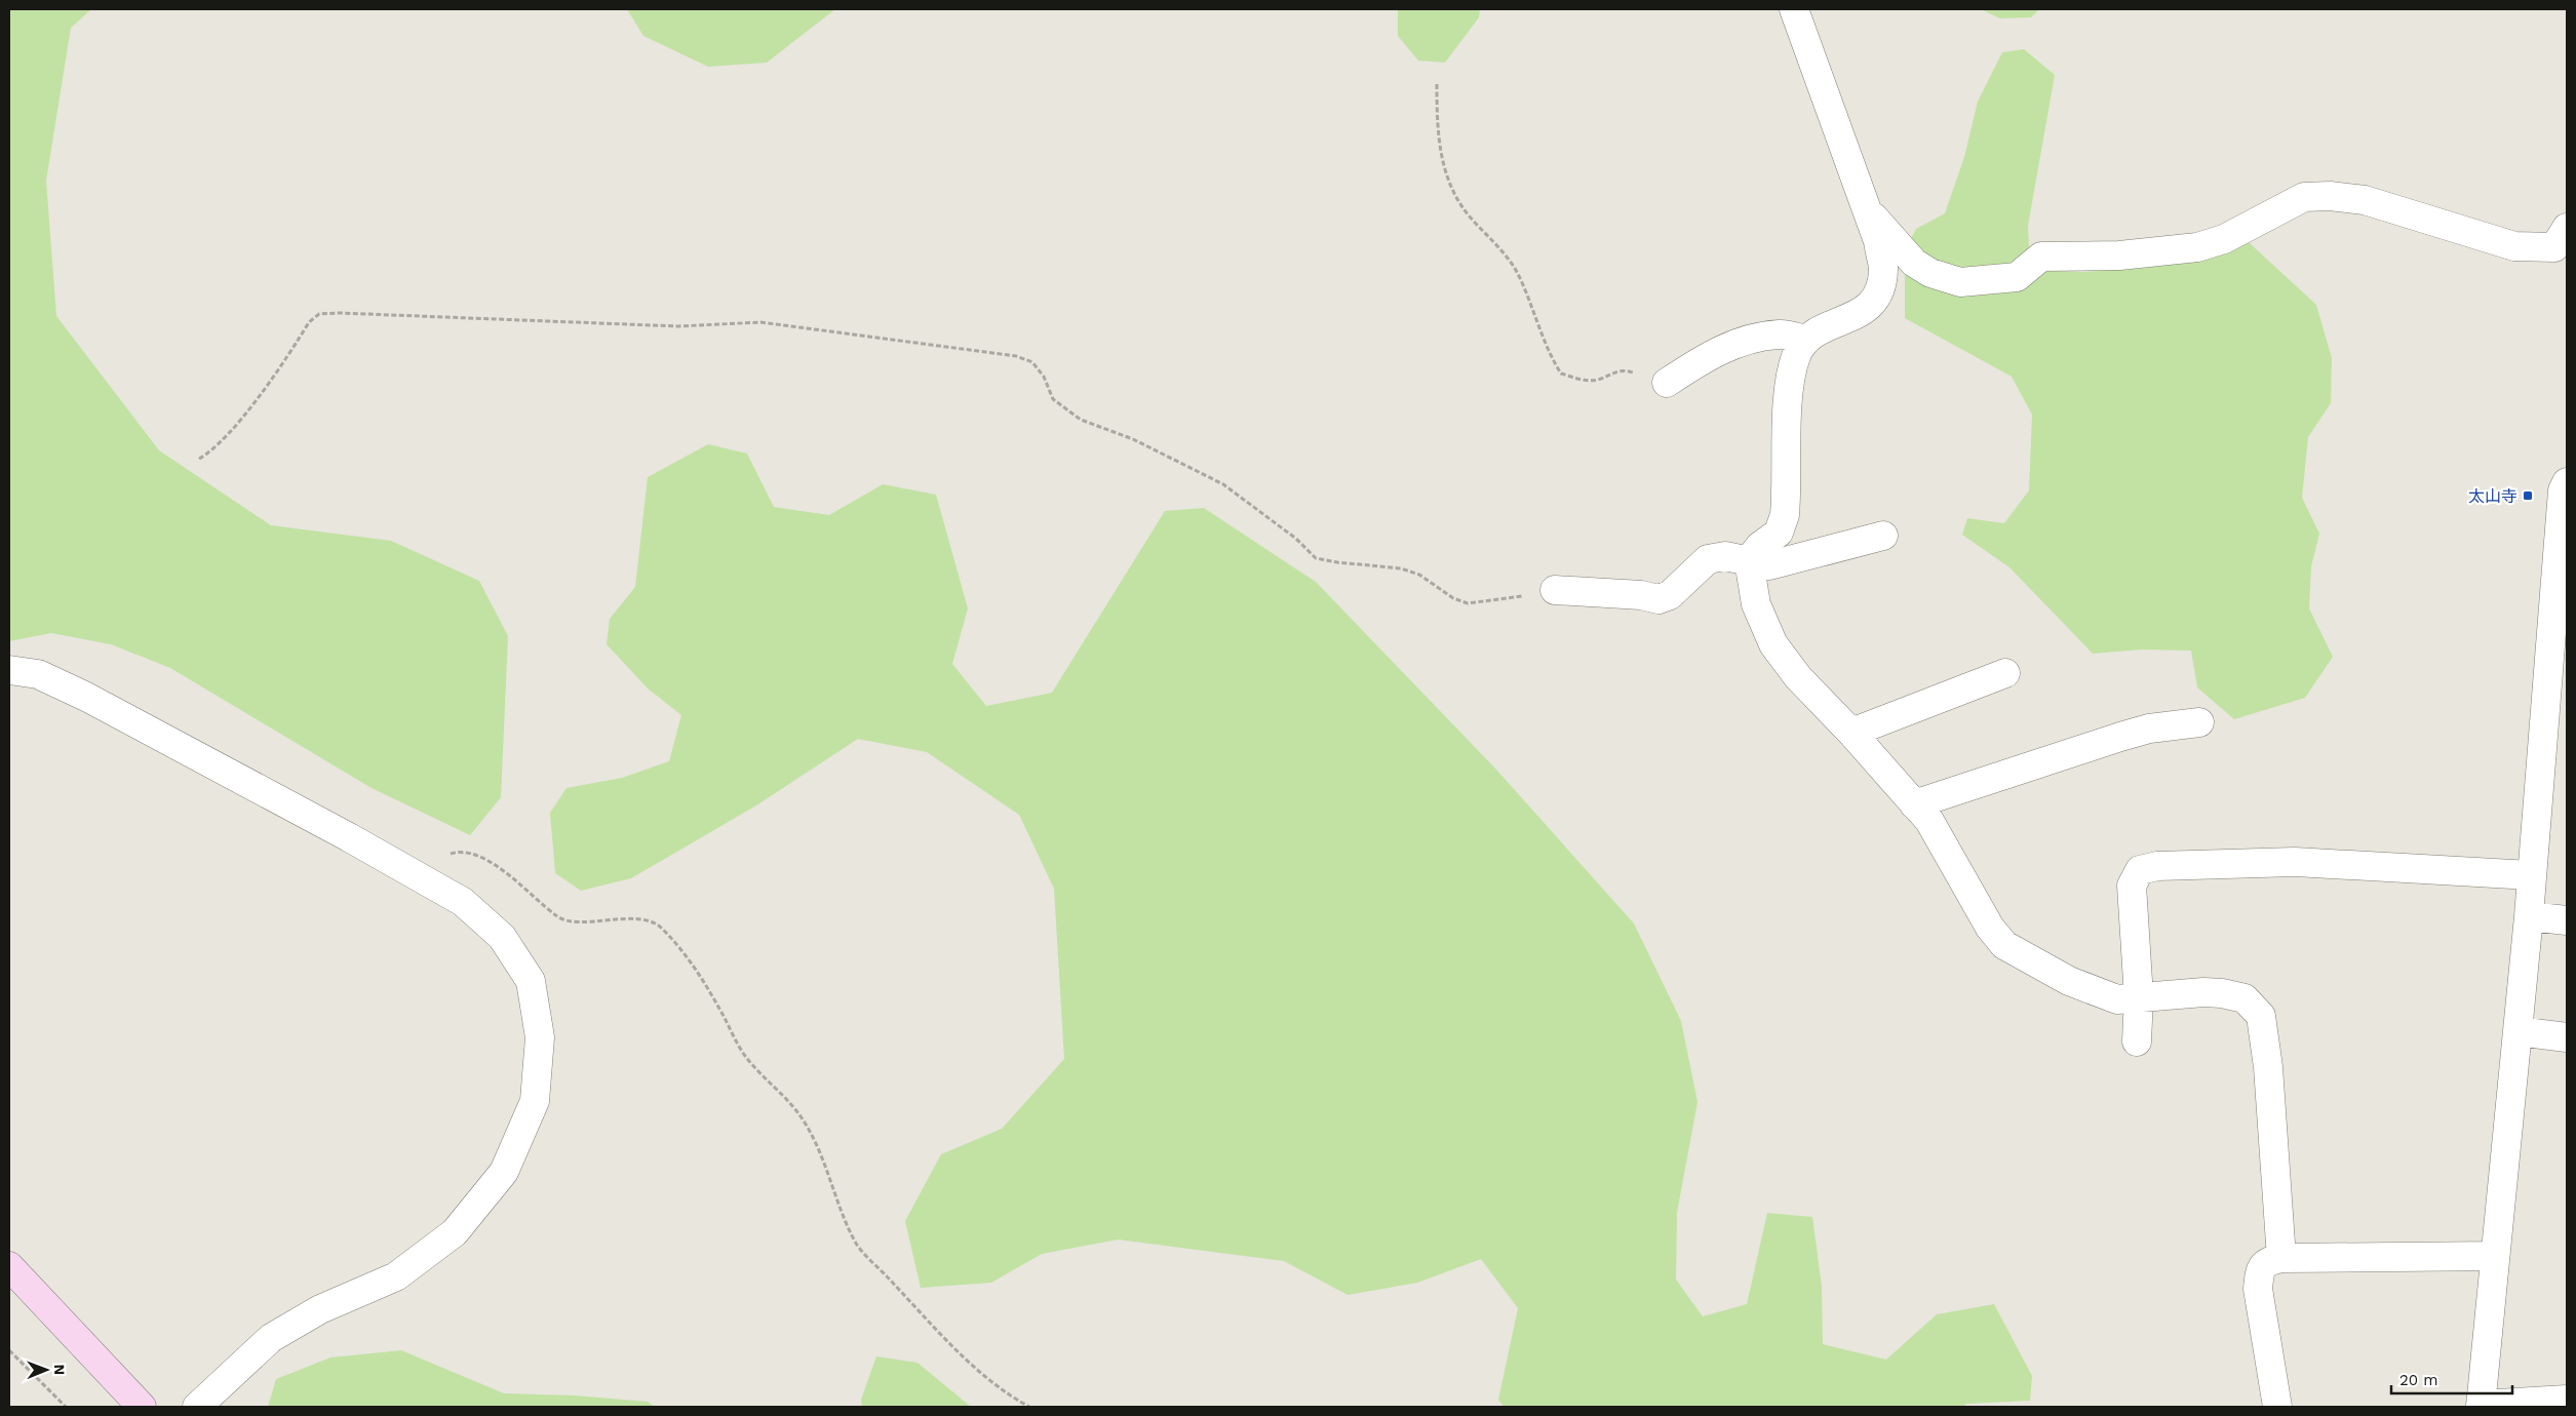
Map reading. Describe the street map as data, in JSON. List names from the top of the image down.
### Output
{
  "places": {
    "transit": ["太山寺"]
  },
  "scale_bar": "20 m",
  "north": "right"
}
